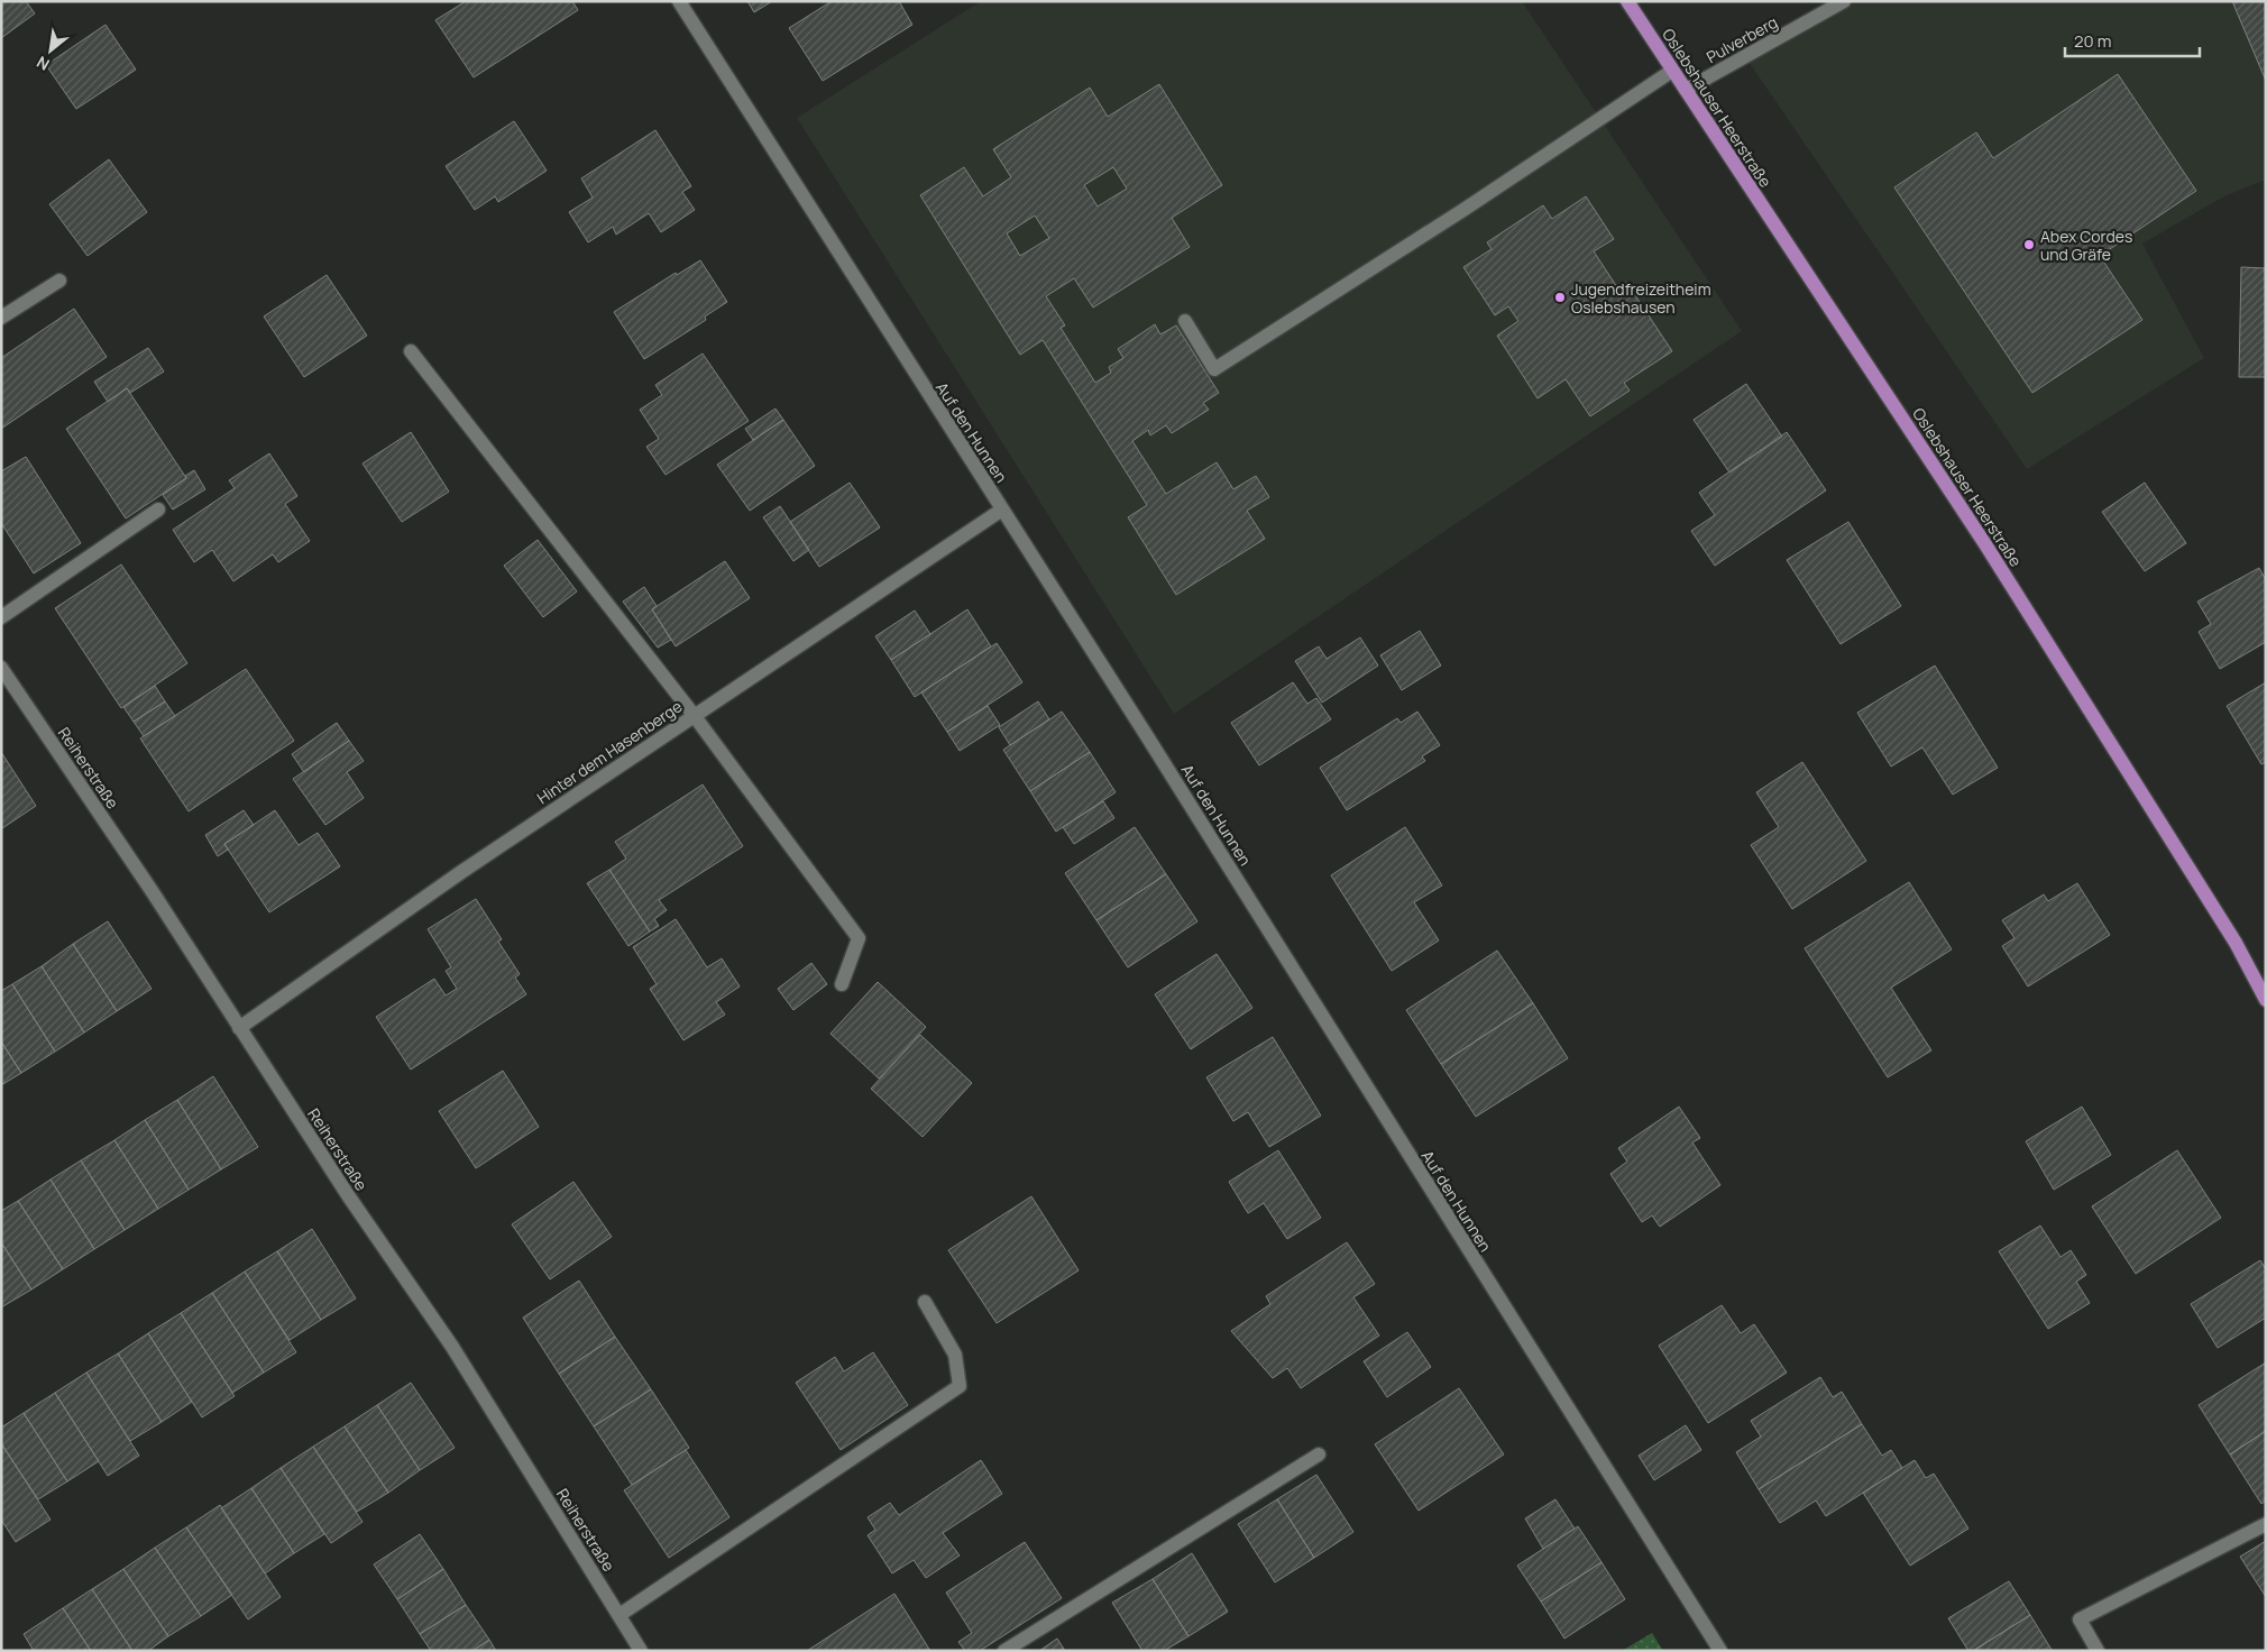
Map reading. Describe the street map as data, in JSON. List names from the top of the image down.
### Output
{
  "streets": {
    "main road": ["Oslebshauser Heerstraße"],
    "street": [
      "Pulverberg",
      "Auf den Hunnen",
      "Hinter dem Hasenberge",
      "Reiherstraße"
    ]
  },
  "crossings": [
    ["Pulverberg", "Oslebshauser Heerstraße"],
    ["Auf den Hunnen", "Hinter dem Hasenberge"],
    ["Hinter dem Hasenberge", "Reiherstraße"]
  ],
  "places": ["Abex Cordes und Gräfe", "Jugendfreizeitheim Oslebshausen"],
  "scale_bar": "20 m",
  "north": "bottom left"
}
